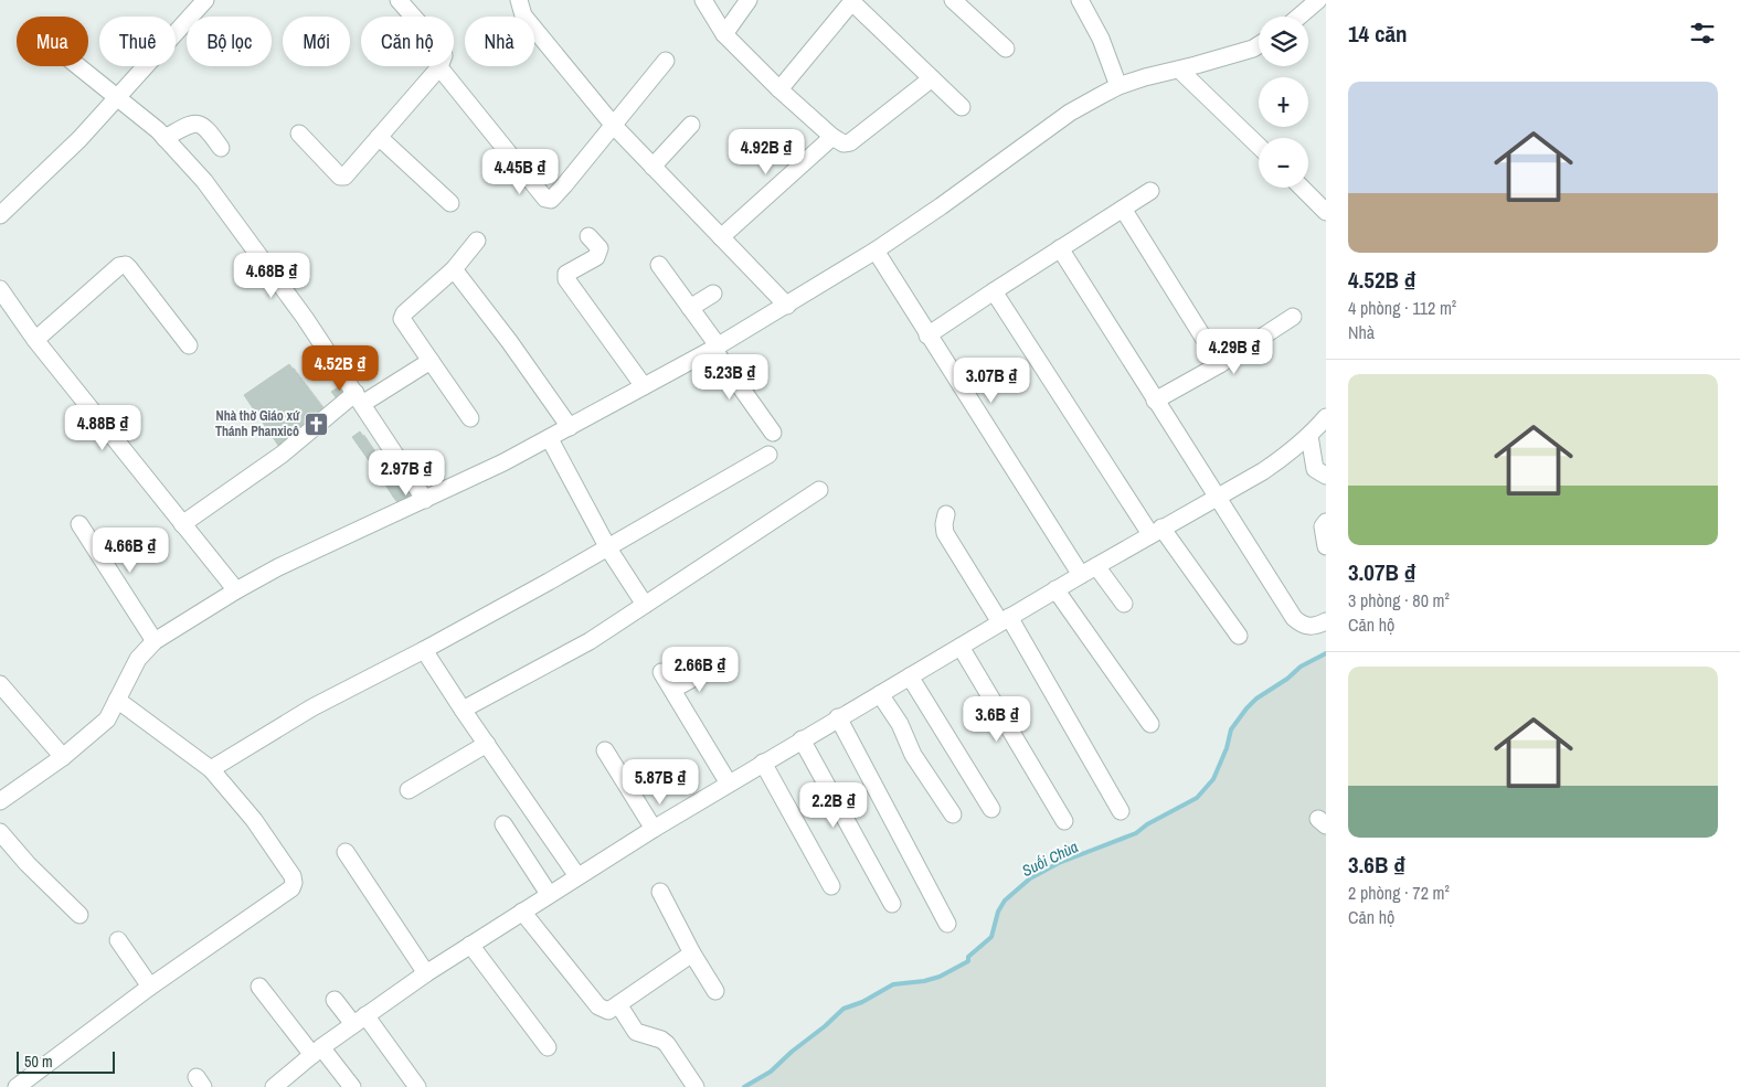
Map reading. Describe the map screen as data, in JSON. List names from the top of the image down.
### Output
{
  "water": ["Suối Chùa"],
  "places": {
    "church": ["Nhà thờ Giáo xứ Thánh Phanxicô"]
  },
  "scale_bar": "50 m",
  "page": {
    "heading": "14 căn",
    "map_buttons": ["+", "−"],
    "chip": [
      "Mua",
      "Thuê",
      "Bộ lọc",
      "Mới",
      "Căn hộ",
      "Nhà"
    ],
    "list": [
      {
        "name": "4.52B ₫",
        "note": "4 phòng · 112 m² · Nhà"
      },
      {
        "name": "3.07B ₫",
        "note": "3 phòng · 80 m² · Căn hộ"
      },
      {
        "name": "3.6B ₫",
        "note": "2 phòng · 72 m² · Căn hộ"
      }
    ],
    "price": [
      "4.92B ₫",
      "4.45B ₫",
      "4.68B ₫",
      "4.29B ₫",
      "4.52B ₫",
      "5.23B ₫",
      "3.07B ₫",
      "4.88B ₫",
      "2.97B ₫",
      "4.66B ₫",
      "2.66B ₫",
      "3.6B ₫",
      "5.87B ₫",
      "2.2B ₫"
    ],
    "scale": "50 m"
  }
}
